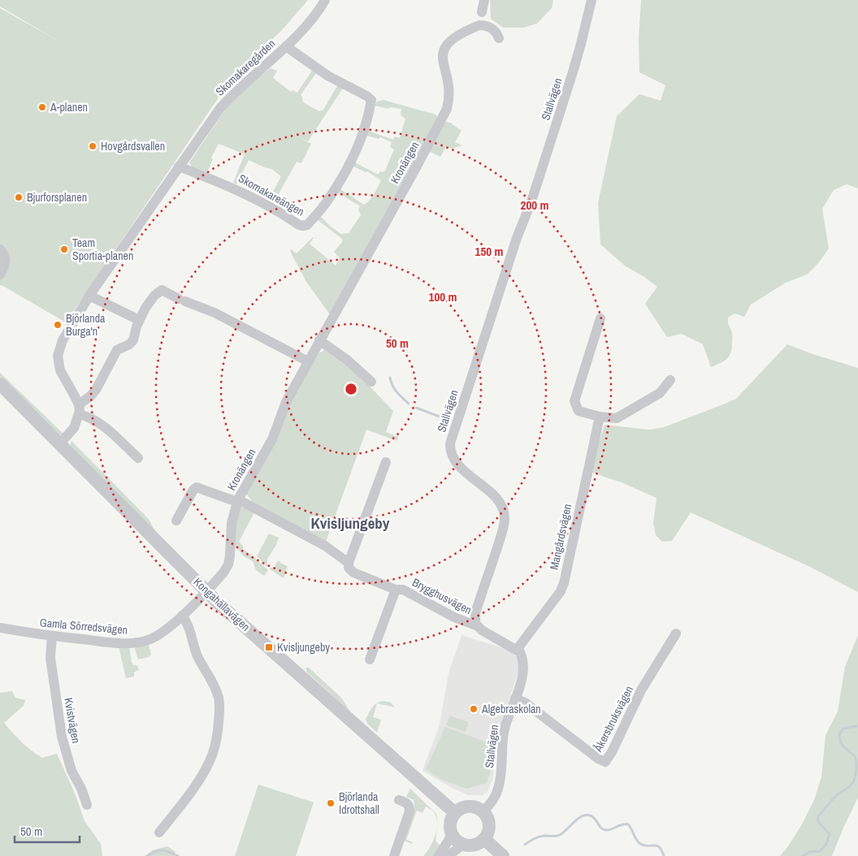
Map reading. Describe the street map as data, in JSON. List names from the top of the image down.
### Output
{
  "streets": {
    "street": [
      "Skomakaregården",
      "Stallvägen",
      "Kronängen",
      "Skomakareängen",
      "Mangårdsvägen",
      "Brygghusvägen",
      "Kongahällavägen",
      "Gamla Sörredsvägen",
      "Åkersbruksvägen",
      "Kvistvägen"
    ]
  },
  "crossings": [
    ["Skomakaregården", "Skomakareängen"],
    ["Stallvägen", "Mangårdsvägen"],
    ["Stallvägen", "Brygghusvägen"],
    ["Stallvägen", "Kongahällavägen"],
    ["Stallvägen", "Åkersbruksvägen"],
    ["Kronängen", "Brygghusvägen"],
    ["Kronängen", "Kongahällavägen"],
    ["Kronängen", "Gamla Sörredsvägen"],
    ["Kongahällavägen", "Gamla Sörredsvägen"],
    ["Gamla Sörredsvägen", "Kvistvägen"]
  ],
  "districts": ["Kvisljungeby"],
  "places": {
    "other": [
      "A-planen",
      "Hovgårdsvallen",
      "Bjurforsplanen",
      "Team Sportia-planen",
      "Björlanda Burga'n",
      "Algebraskolan",
      "Björlanda Idrottshall"
    ],
    "transit": ["Kvisljungeby"]
  },
  "scale_bar": "50 m",
  "rings": [
    "200 m",
    "150 m",
    "100 m",
    "50 m"
  ]
}
